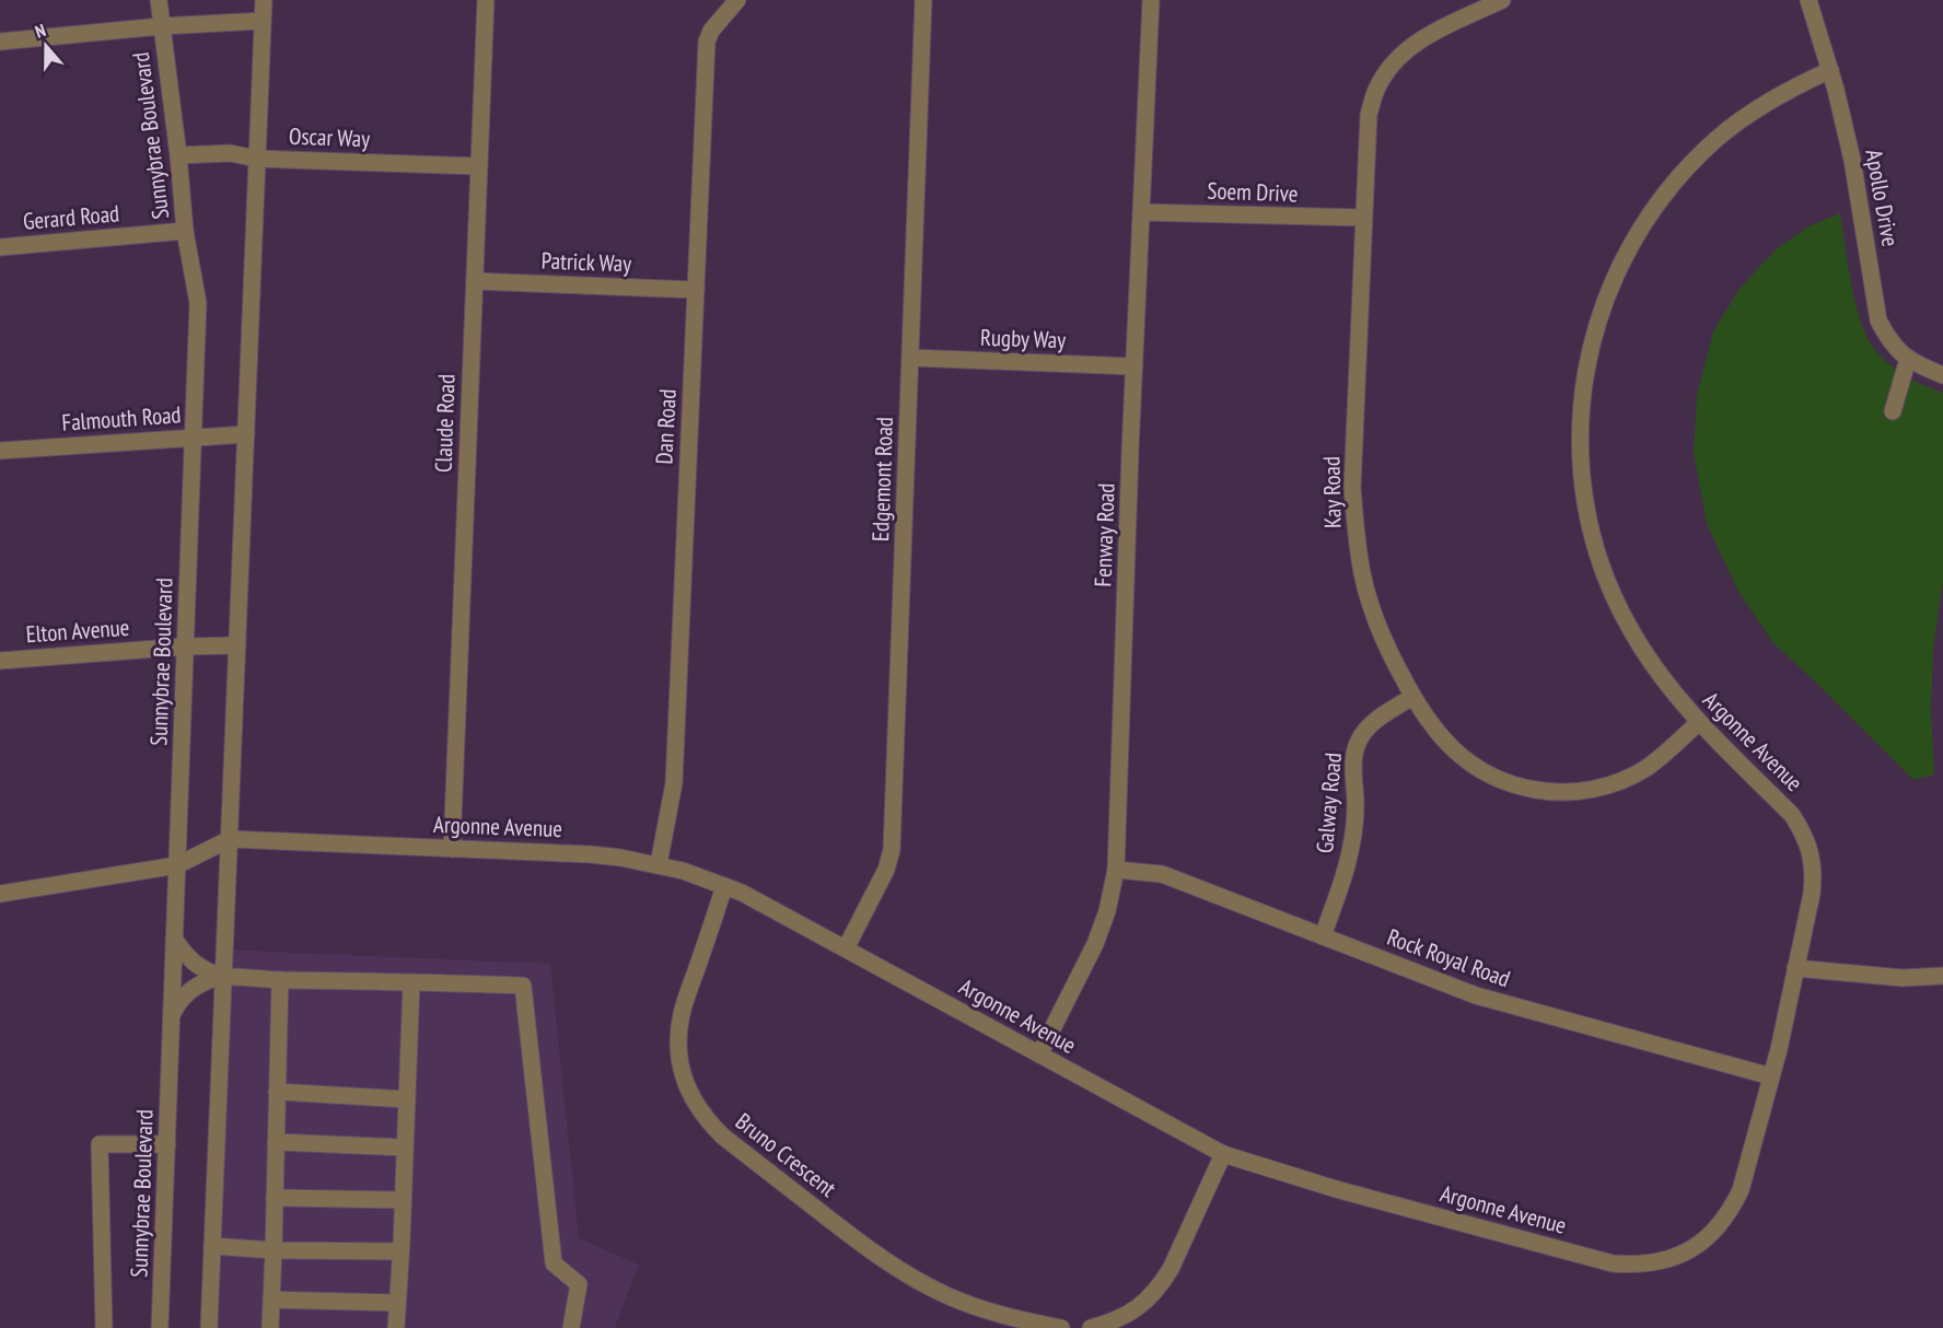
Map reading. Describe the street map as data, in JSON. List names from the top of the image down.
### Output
{
  "streets": {
    "street": [
      "Sunnybrae Boulevard",
      "Oscar Way",
      "Soem Drive",
      "Apollo Drive",
      "Gerard Road",
      "Patrick Way",
      "Rugby Way",
      "Falmouth Road",
      "Claude Road",
      "Dan Road",
      "Edgemont Road",
      "Kay Road",
      "Fenway Road",
      "Elton Avenue",
      "Argonne Avenue",
      "Galway Road",
      "Rock Royal Road",
      "Bruno Crescent"
    ]
  },
  "crossings": [
    ["Sunnybrae Boulevard", "Oscar Way"],
    ["Sunnybrae Boulevard", "Gerard Road"],
    ["Sunnybrae Boulevard", "Falmouth Road"],
    ["Sunnybrae Boulevard", "Elton Avenue"],
    ["Sunnybrae Boulevard", "Argonne Avenue"],
    ["Oscar Way", "Claude Road"],
    ["Soem Drive", "Kay Road"],
    ["Soem Drive", "Fenway Road"],
    ["Apollo Drive", "Argonne Avenue"],
    ["Patrick Way", "Claude Road"],
    ["Patrick Way", "Dan Road"],
    ["Rugby Way", "Edgemont Road"],
    ["Rugby Way", "Fenway Road"],
    ["Claude Road", "Argonne Avenue"],
    ["Dan Road", "Argonne Avenue"],
    ["Edgemont Road", "Argonne Avenue"],
    ["Kay Road", "Argonne Avenue"],
    ["Kay Road", "Galway Road"],
    ["Fenway Road", "Argonne Avenue"],
    ["Fenway Road", "Rock Royal Road"],
    ["Argonne Avenue", "Rock Royal Road"],
    ["Argonne Avenue", "Bruno Crescent"],
    ["Galway Road", "Rock Royal Road"]
  ],
  "north": "top"
}
